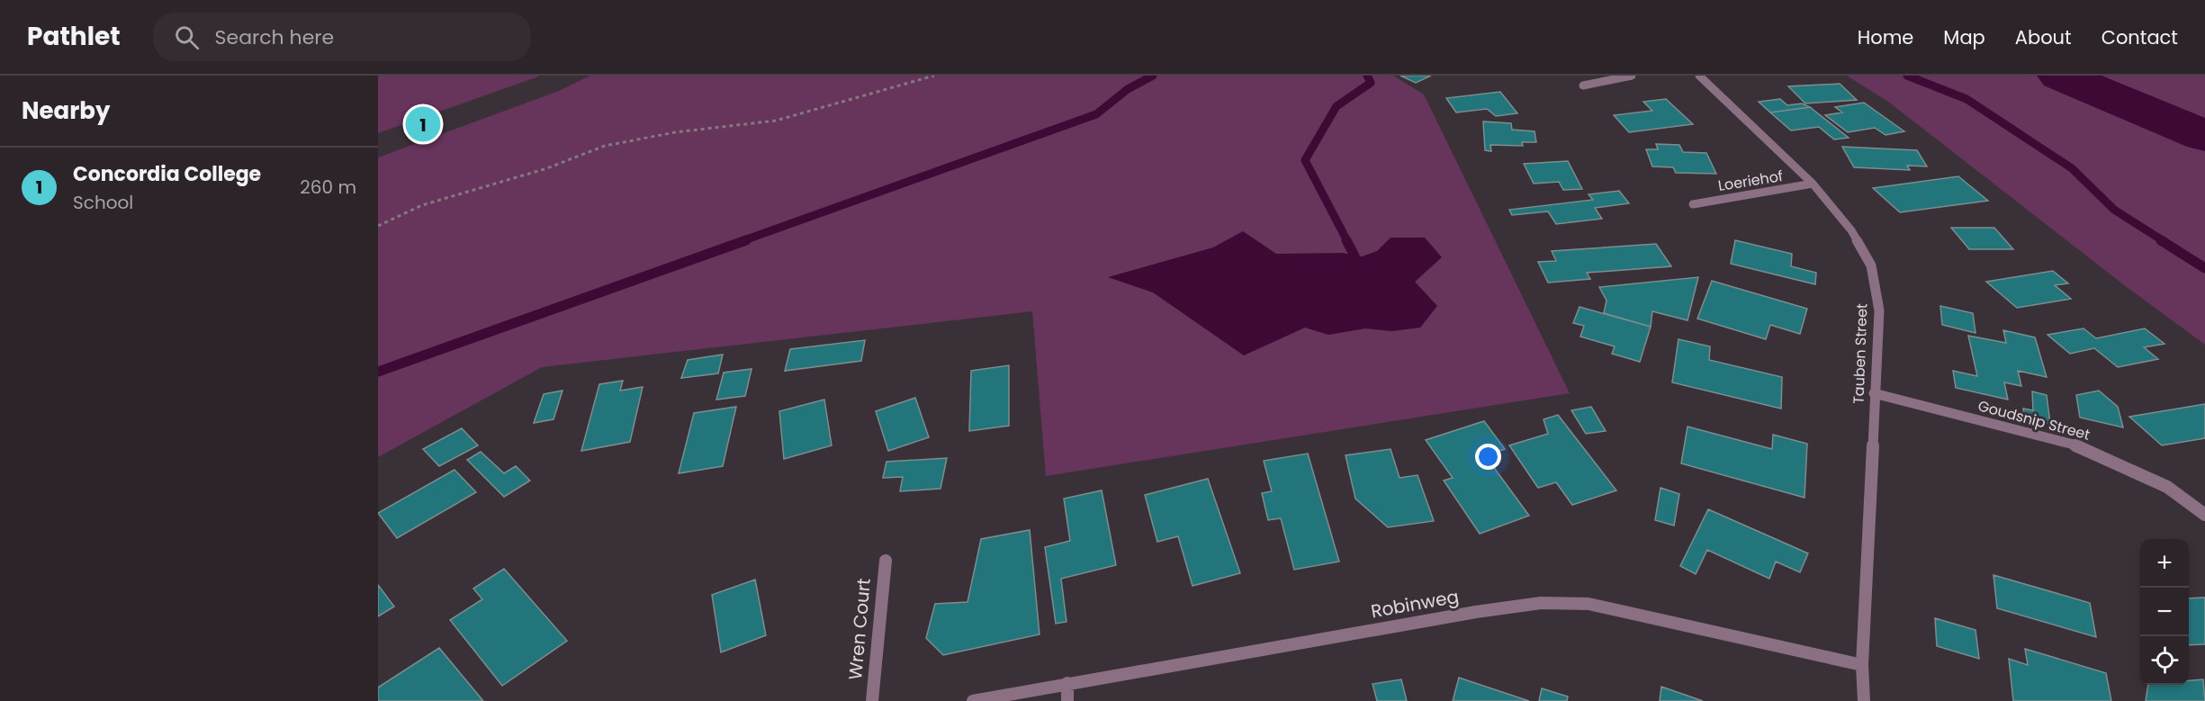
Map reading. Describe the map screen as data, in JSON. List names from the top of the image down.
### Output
{
  "streets": {
    "street": [
      "Loeriehof",
      "Tauben Street",
      "Goudsnip Street",
      "Robinweg",
      "Wren Court"
    ]
  },
  "crossings": [
    ["Loeriehof", "Tauben Street"],
    ["Tauben Street", "Goudsnip Street"],
    ["Tauben Street", "Robinweg"]
  ],
  "page": {
    "header": "Pathlet",
    "search": "Search here",
    "nav": [
      "Home",
      "Map",
      "About",
      "Contact"
    ],
    "heading": "Nearby",
    "pins": "1",
    "list": [
      {
        "mark": "1",
        "name": "Concordia College",
        "note": "School",
        "value": "260 m"
      }
    ],
    "map_buttons": ["+", "−"]
  }
}
